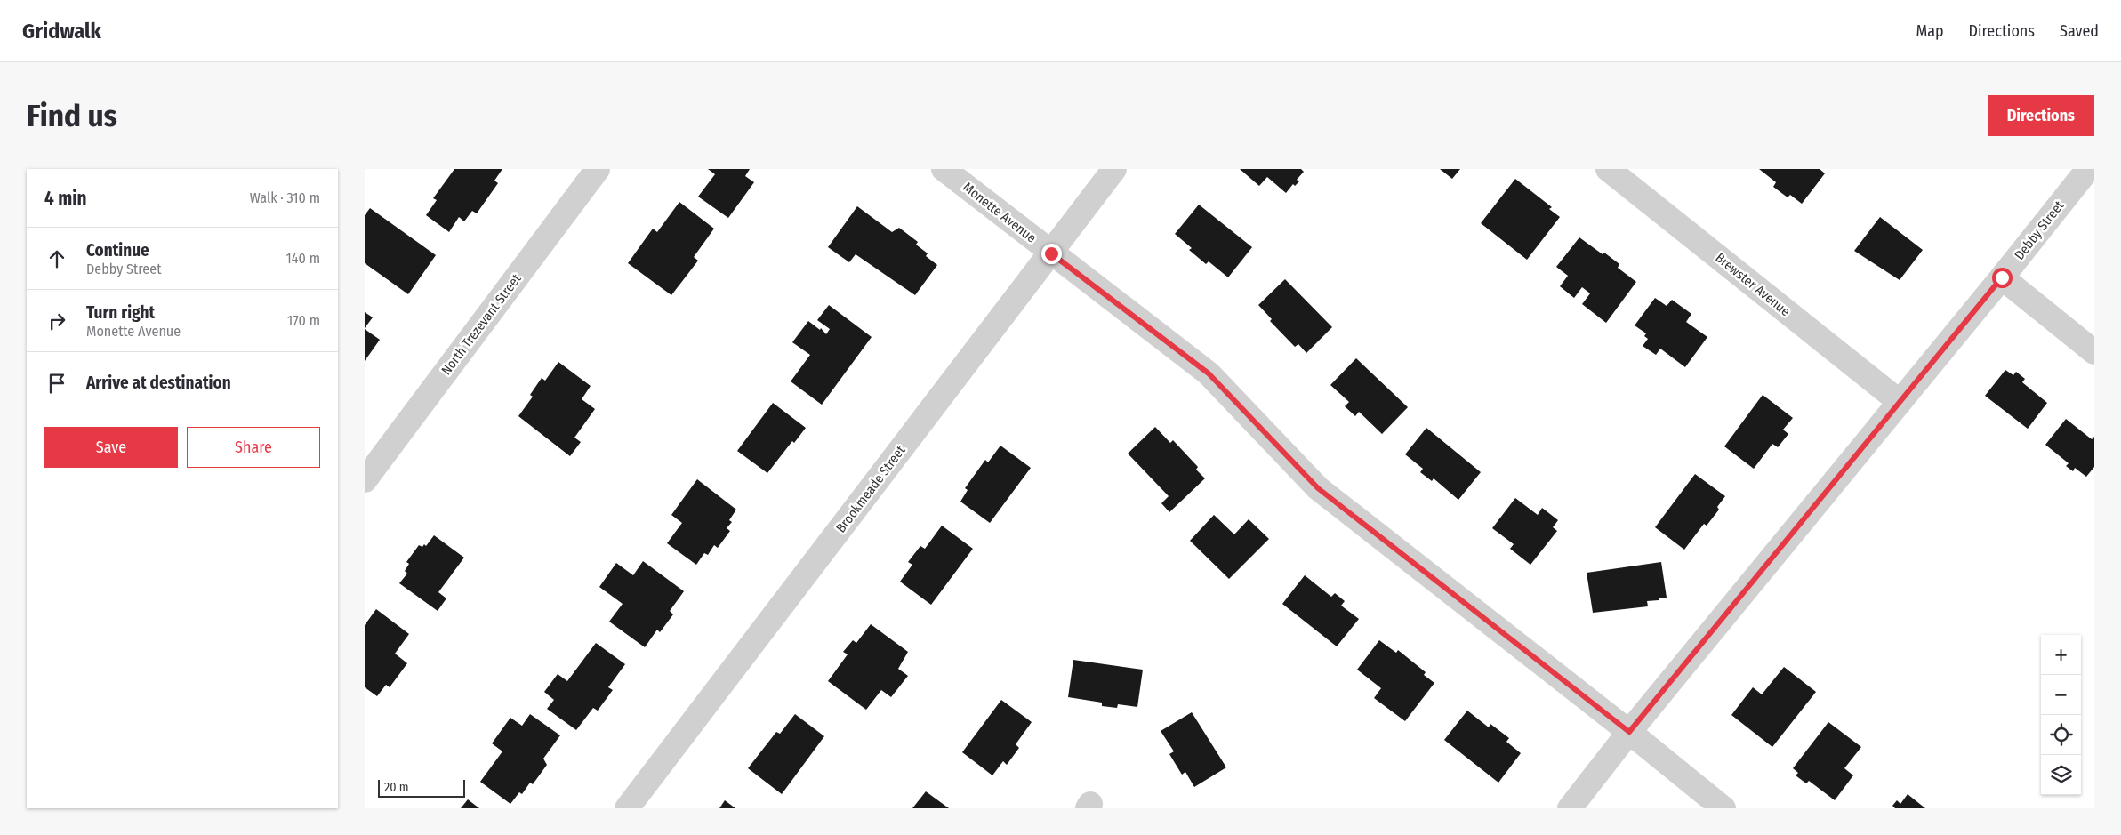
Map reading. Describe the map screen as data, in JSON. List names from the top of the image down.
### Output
{
  "streets": {
    "street": [
      "Monette Avenue",
      "Debby Street",
      "Brewster Avenue",
      "North Trezevant Street",
      "Brookmeade Street"
    ]
  },
  "crossings": [
    ["Monette Avenue", "Debby Street"],
    ["Monette Avenue", "Brookmeade Street"],
    ["Debby Street", "Brewster Avenue"]
  ],
  "scale_bar": "20 m",
  "page": {
    "header": "Gridwalk",
    "nav": ["Map", "Directions", "Saved"],
    "buttons": [
      "Directions",
      ["Save", "Share"]
    ],
    "title": "Find us",
    "heading": ["4 min", "Walk · 310 m"],
    "list": [
      ["Continue", "Debby Street", "140 m"],
      ["Turn right", "Monette Avenue", "170 m"],
      "Arrive at destination"
    ],
    "map_buttons": ["+", "−"],
    "scale": "20 m"
  }
}
